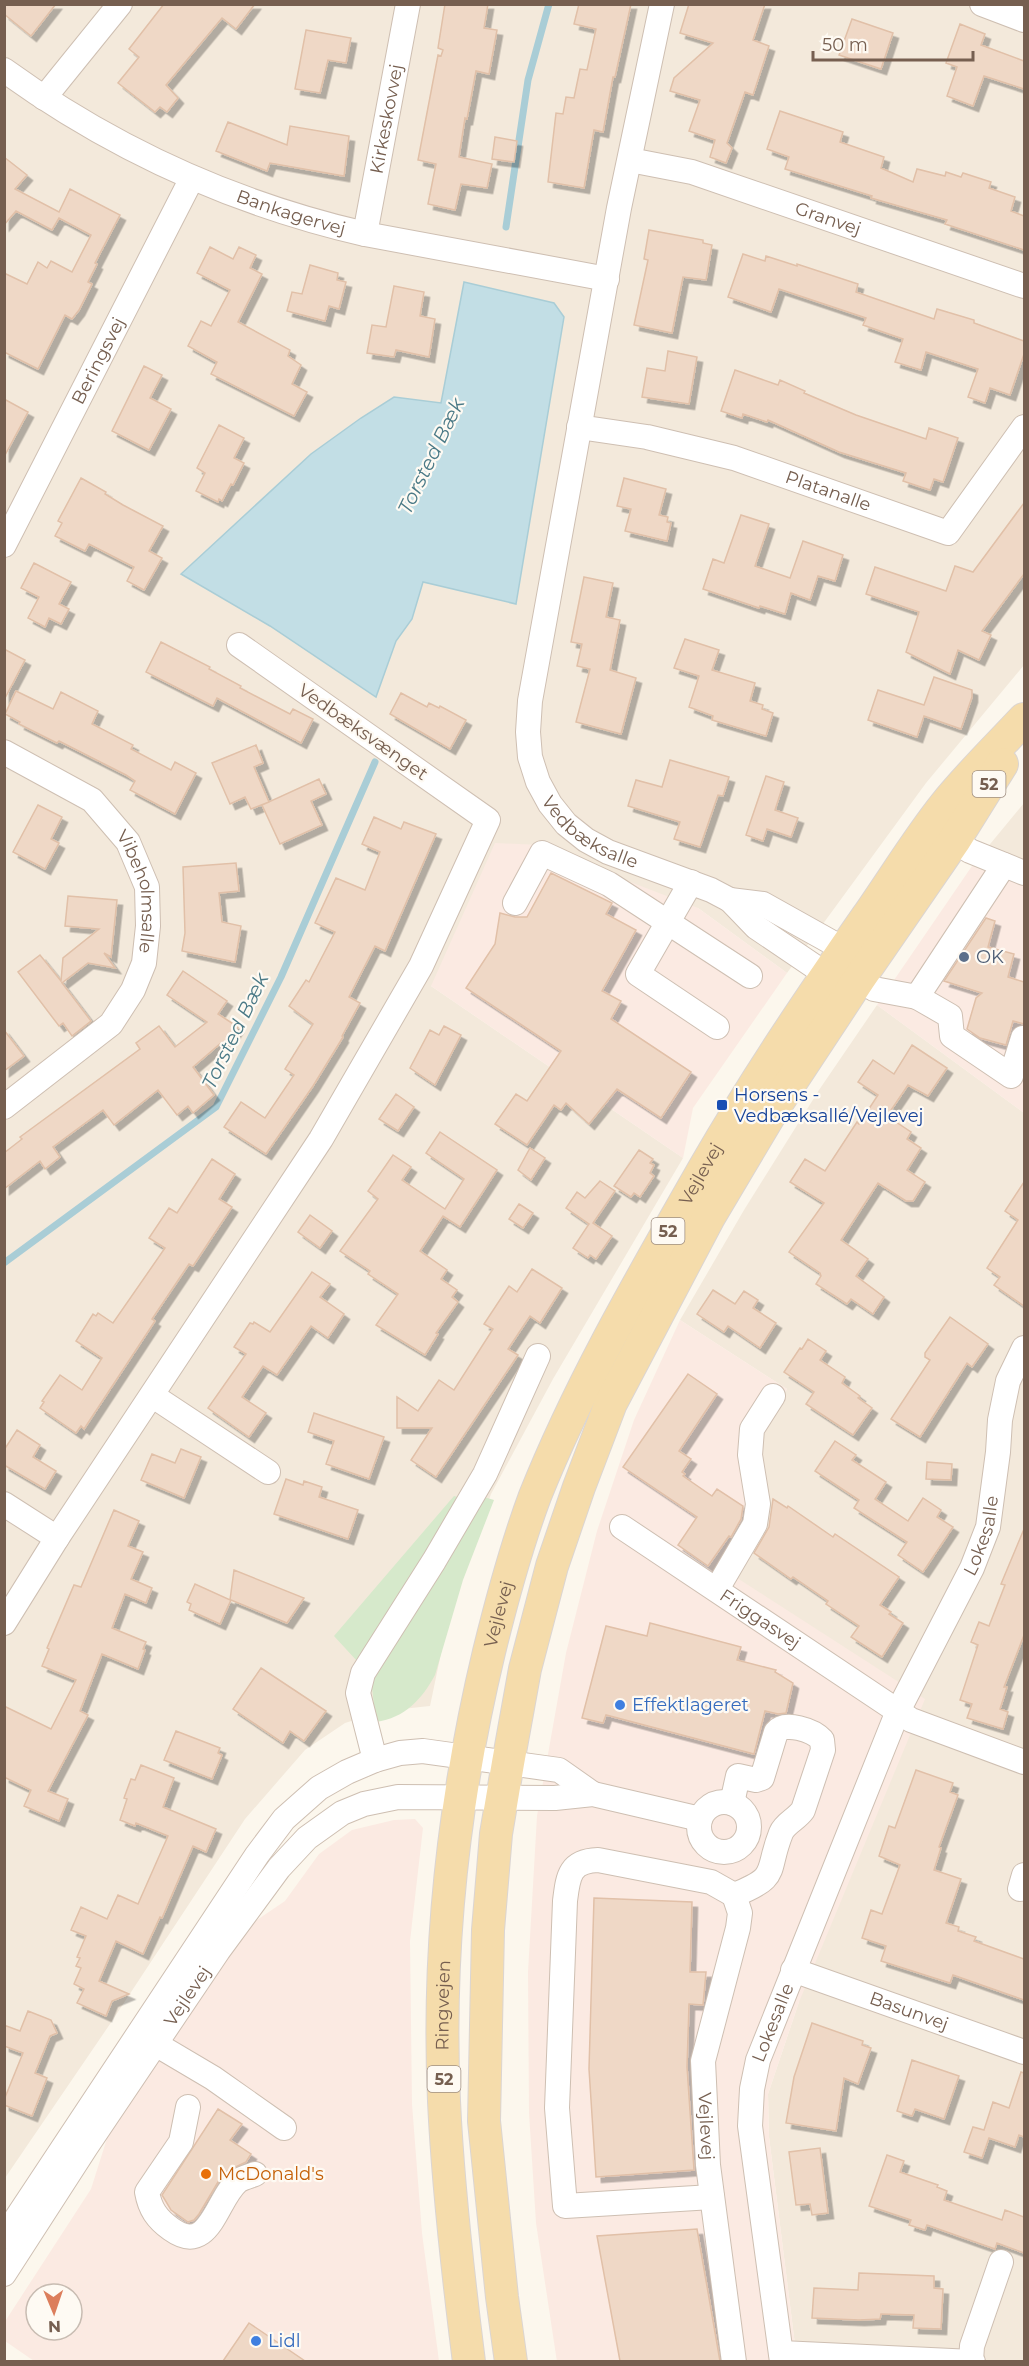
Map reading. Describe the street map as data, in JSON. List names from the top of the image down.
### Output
{
  "streets": {
    "main road": ["52", "Vejlevej", "Ringvejen"],
    "street": [
      "Kirkeskovvej",
      "Bankagervej",
      "Granvej",
      "Beringsvej",
      "Platanalle",
      "Vedbæksvænget",
      "Vedbæksalle",
      "Vibeholmsalle",
      "Lokesalle",
      "Friggasvej",
      "Basunvej"
    ]
  },
  "crossings": [
    ["Kirkeskovvej", "Bankagervej"],
    ["Bankagervej", "Beringsvej"],
    ["Bankagervej", "Vedbæksalle"],
    ["Granvej", "Vedbæksalle"],
    ["Platanalle", "Vedbæksalle"],
    ["52", "Vejlevej"],
    ["Vedbæksalle", "Vejlevej"],
    ["Vejlevej", "Ringvejen"],
    ["Lokesalle", "Friggasvej"],
    ["Lokesalle", "Basunvej"]
  ],
  "water": ["Torsted Bæk"],
  "places": {
    "other": [
      "OK",
      "Effektlageret",
      "McDonald's",
      "Lidl"
    ],
    "transit": ["Horsens - Vedbæksallé/Vejlevej"]
  },
  "scale_bar": "50 m",
  "north": "bottom"
}
